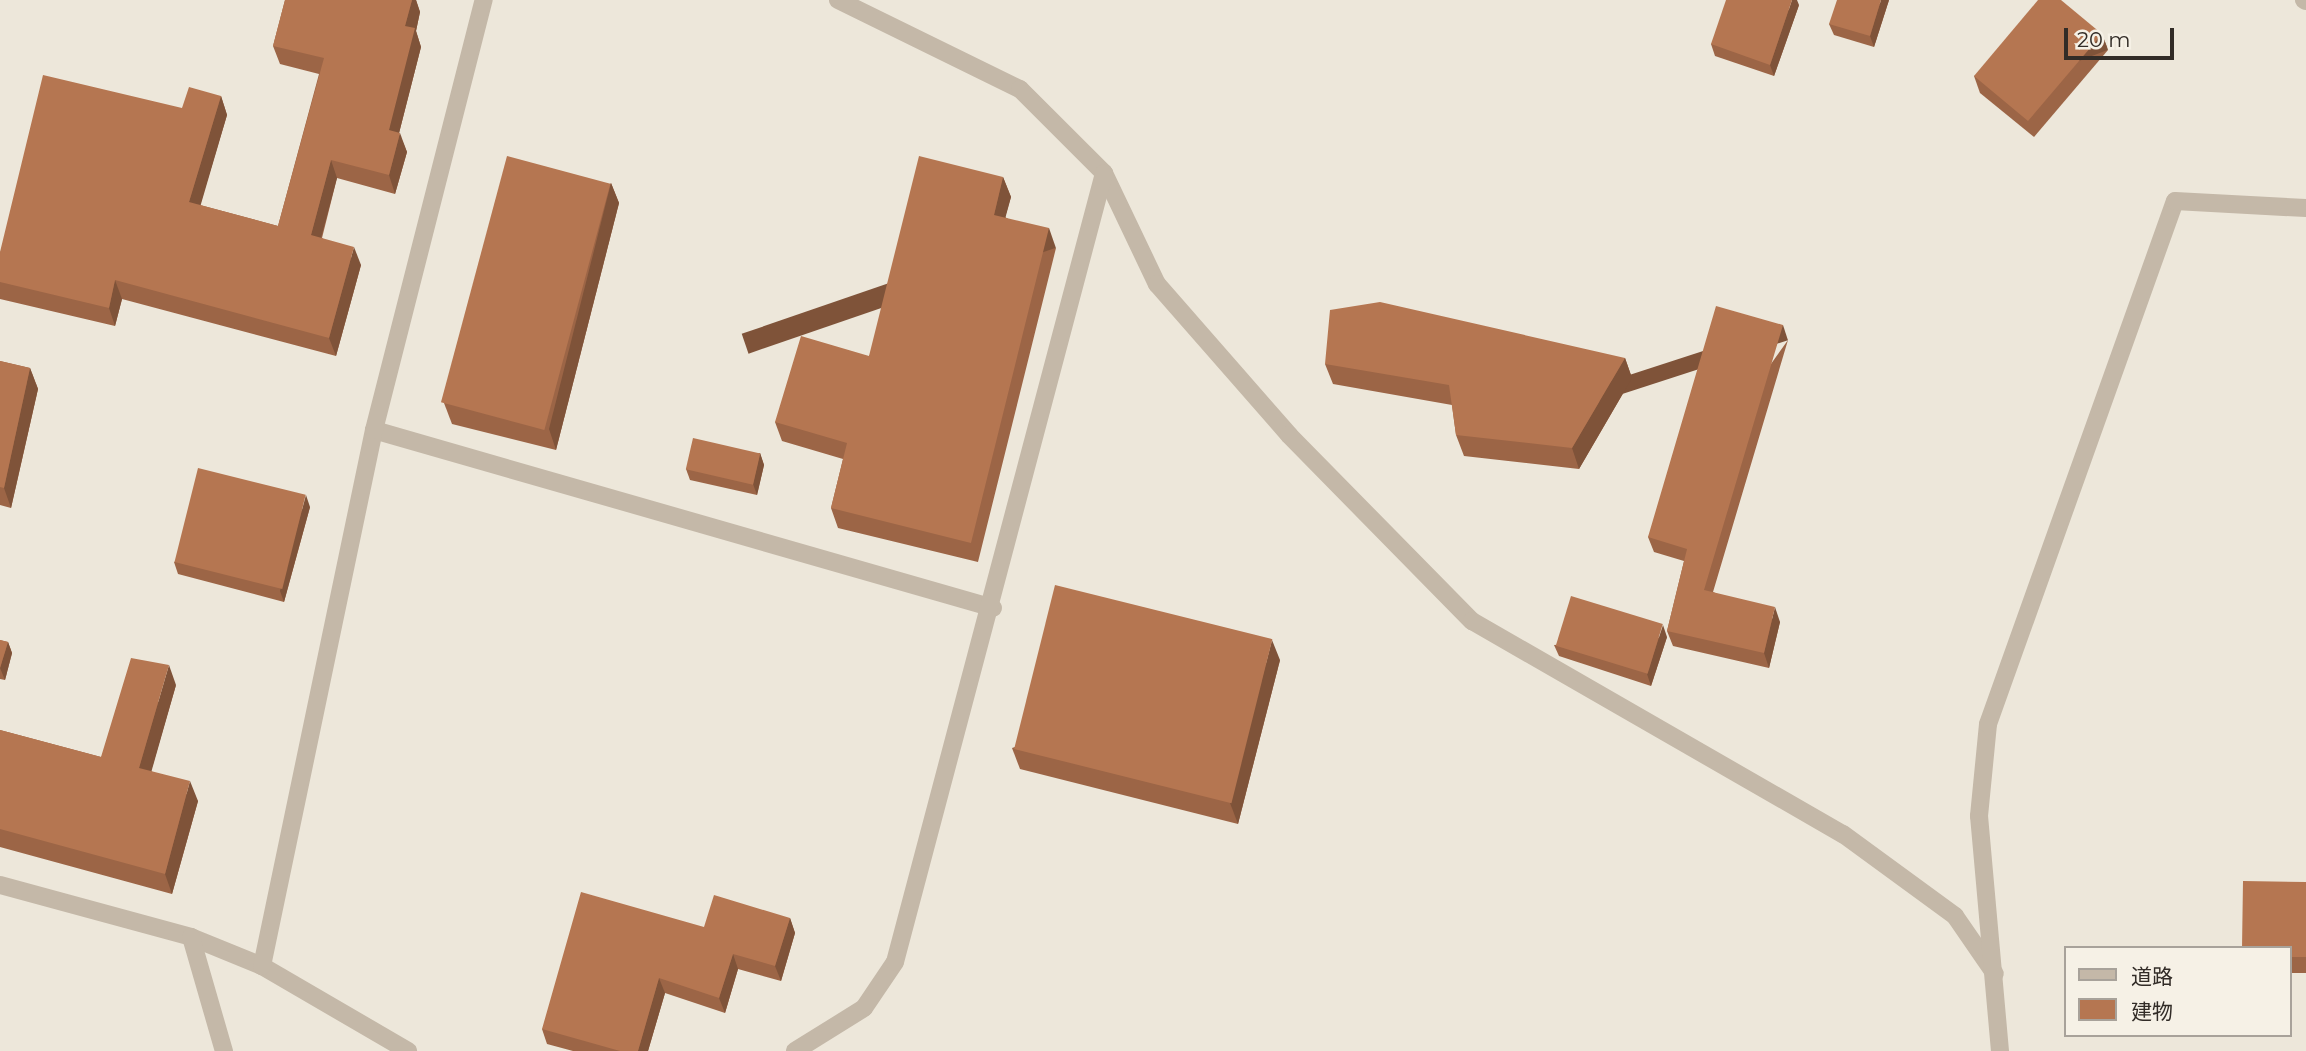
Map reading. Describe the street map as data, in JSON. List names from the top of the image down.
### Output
{
  "legend": ["道路", "建物"],
  "scale_bar": "20 m"
}
